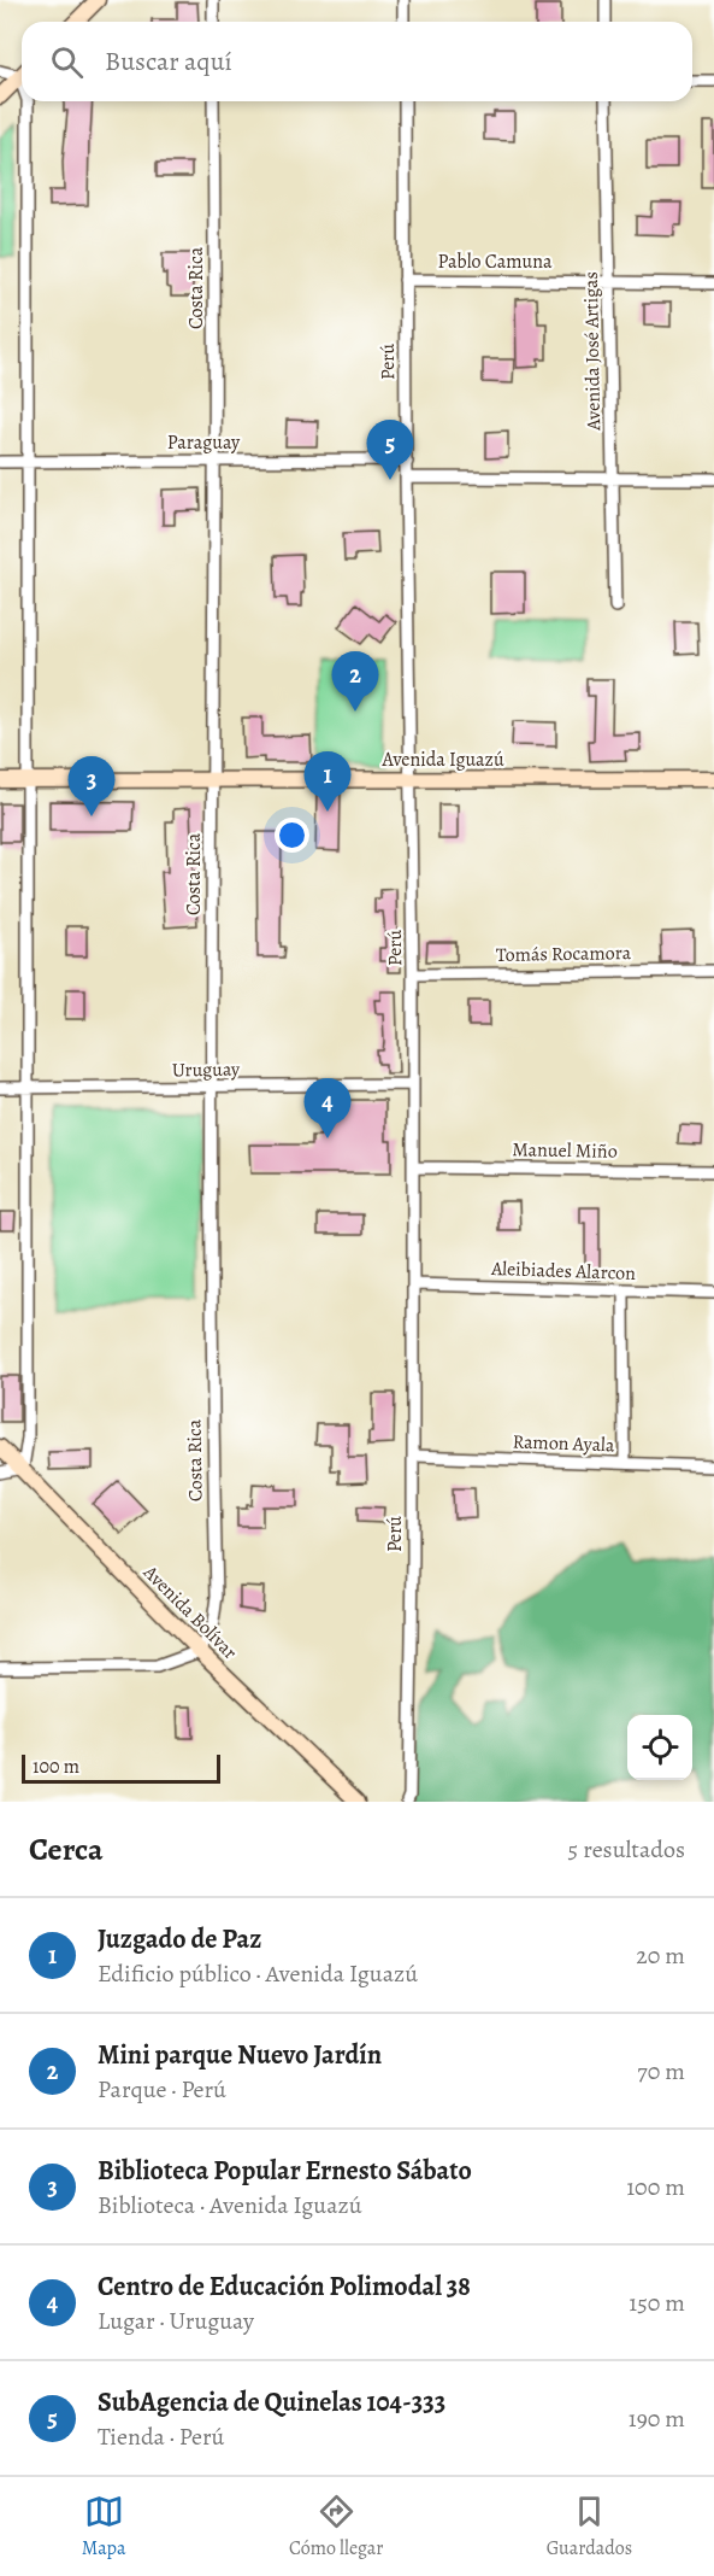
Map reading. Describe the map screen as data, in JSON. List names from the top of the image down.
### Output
{
  "streets": {
    "main road": ["Avenida Iguazú", "Avenida Bolívar"],
    "street": [
      "Pablo Camuna",
      "Costa Rica",
      "Avenida José Artigas",
      "Perú",
      "Paraguay",
      "Tomás Rocamora",
      "Uruguay",
      "Manuel Miño",
      "Aleibiades Alarcon",
      "Ramon Ayala"
    ]
  },
  "crossings": [
    ["Pablo Camuna", "Avenida José Artigas"],
    ["Pablo Camuna", "Perú"],
    ["Costa Rica", "Paraguay"],
    ["Costa Rica", "Avenida Iguazú"],
    ["Costa Rica", "Uruguay"],
    ["Costa Rica", "Avenida Bolívar"],
    ["Perú", "Paraguay"],
    ["Perú", "Avenida Iguazú"],
    ["Perú", "Tomás Rocamora"],
    ["Perú", "Uruguay"],
    ["Perú", "Manuel Miño"],
    ["Perú", "Aleibiades Alarcon"],
    ["Perú", "Ramon Ayala"]
  ],
  "scale_bar": "100 m",
  "page": {
    "search": "Buscar aquí",
    "pins": [
      "5",
      "2",
      "1",
      "3",
      "4"
    ],
    "scale": "100 m",
    "heading": ["Cerca", "5 resultados"],
    "list": [
      {
        "mark": "1",
        "name": "Juzgado de Paz",
        "note": "Edificio público · Avenida Iguazú",
        "value": "20 m"
      },
      {
        "mark": "2",
        "name": "Mini parque Nuevo Jardín",
        "note": "Parque · Perú",
        "value": "70 m"
      },
      {
        "mark": "3",
        "name": "Biblioteca Popular Ernesto Sábato",
        "note": "Biblioteca · Avenida Iguazú",
        "value": "100 m"
      },
      {
        "mark": "4",
        "name": "Centro de Educación Polimodal 38",
        "note": "Lugar · Uruguay",
        "value": "150 m"
      },
      {
        "mark": "5",
        "name": "SubAgencia de Quinelas 104-333",
        "note": "Tienda · Perú",
        "value": "190 m"
      }
    ],
    "nav": ["Mapa", "Cómo llegar", "Guardados"]
  }
}
